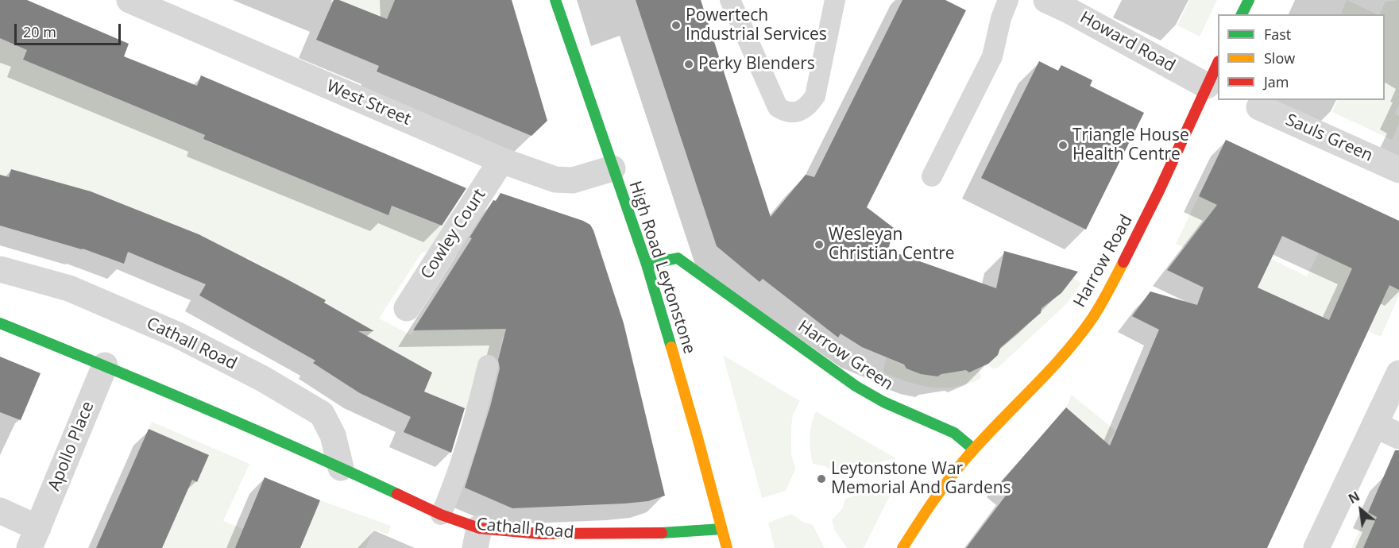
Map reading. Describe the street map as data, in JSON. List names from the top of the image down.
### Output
{
  "streets": {
    "main road": [
      "Harrow Road",
      "High Road Leytonstone",
      "Cathall Road",
      "Harrow Green"
    ],
    "street": [
      "Howard Road",
      "West Street",
      "Sauls Green",
      "Cowley Court",
      "Apollo Place"
    ]
  },
  "crossings": [
    ["Howard Road", "Harrow Road"],
    ["West Street", "Cowley Court"],
    ["West Street", "High Road Leytonstone"],
    ["Harrow Road", "Harrow Green"],
    ["High Road Leytonstone", "Cathall Road"],
    ["High Road Leytonstone", "Harrow Green"],
    ["Cathall Road", "Apollo Place"]
  ],
  "places": [
    "Powertech Industrial Services",
    "Perky Blenders",
    "Triangle House Health Centre",
    "Wesleyan Christian Centre",
    "Leytonstone War Memorial And Gardens"
  ],
  "legend": ["Fast", "Slow", "Jam"],
  "scale_bar": "20 m",
  "north": "top left"
}
